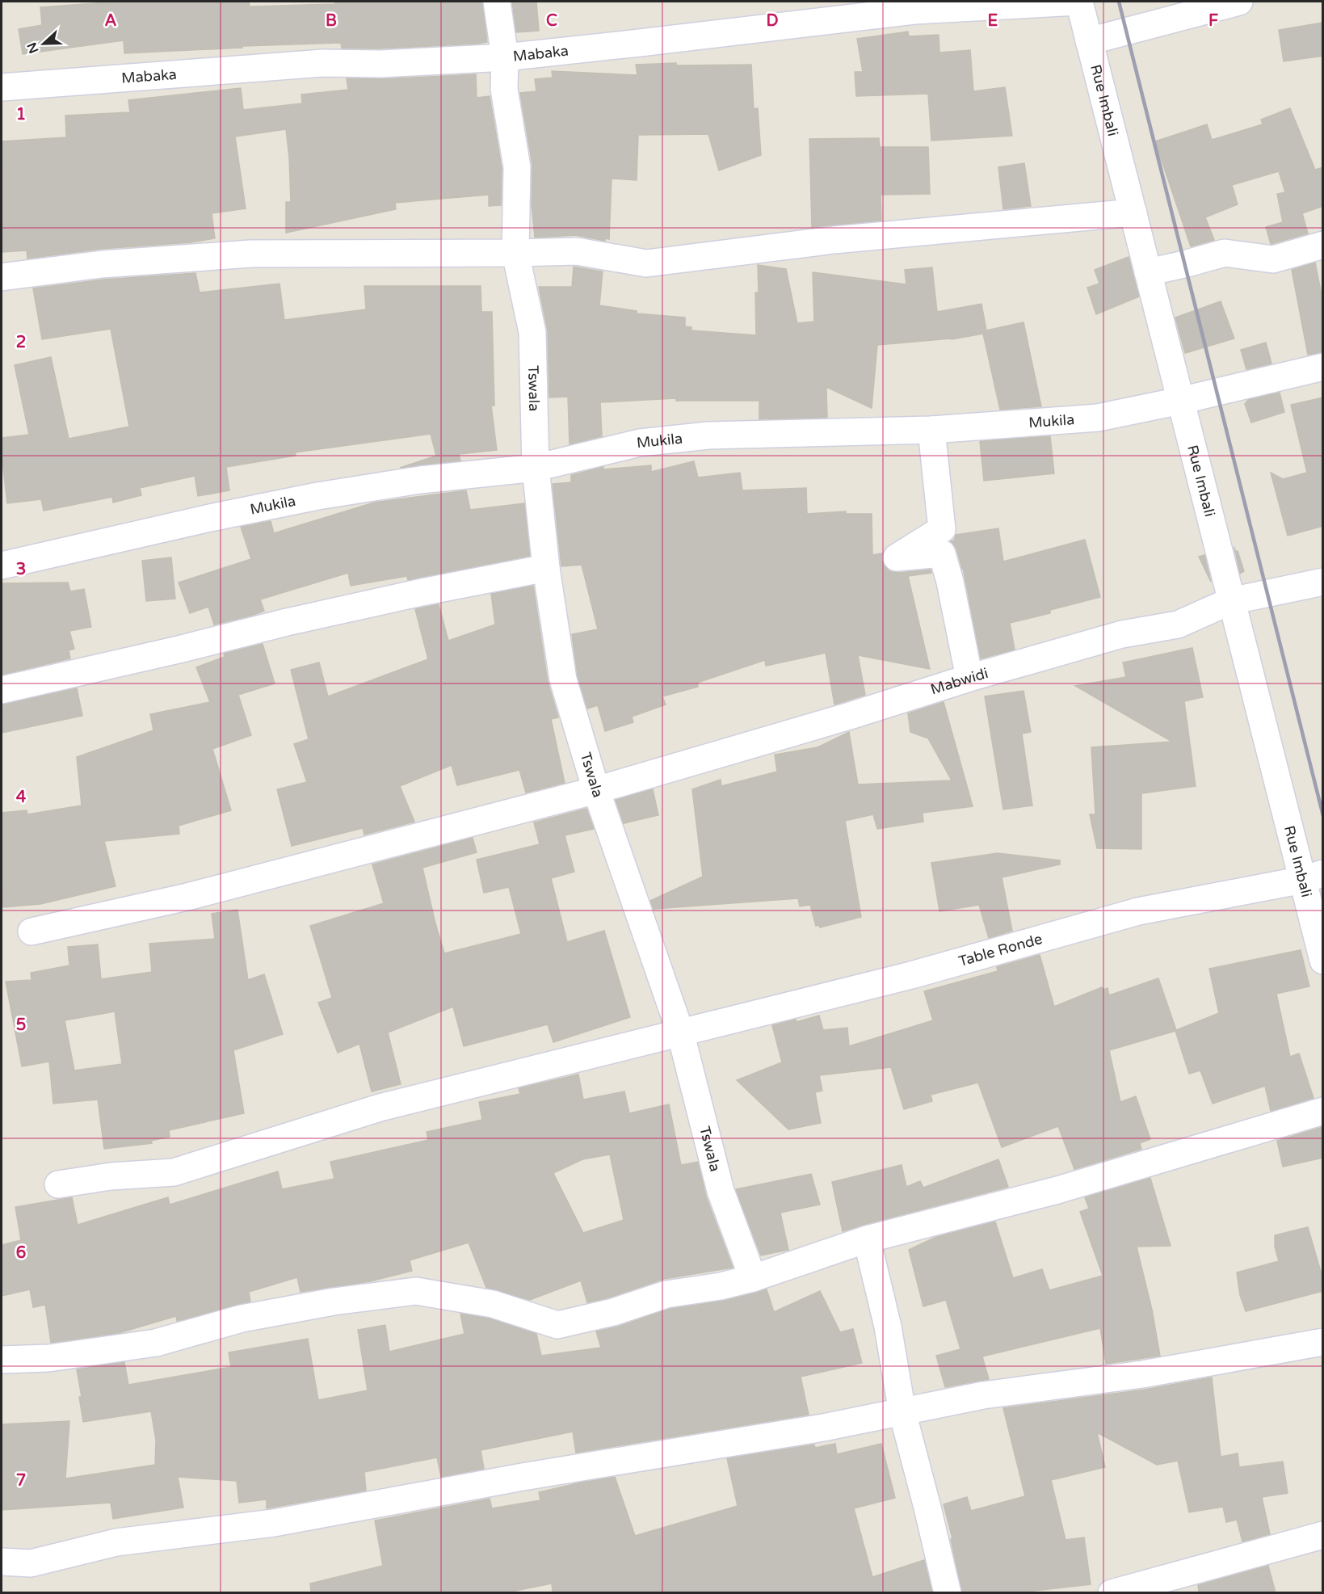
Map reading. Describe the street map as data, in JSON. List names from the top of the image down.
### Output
{
  "streets": {
    "street": [
      "Mabaka",
      "Rue Imbali",
      "Tswala",
      "Mukila",
      "Mabwidi",
      "Table Ronde"
    ]
  },
  "crossings": [
    ["Mabaka", "Rue Imbali"],
    ["Mabaka", "Tswala"],
    ["Rue Imbali", "Mukila"],
    ["Rue Imbali", "Mabwidi"],
    ["Rue Imbali", "Table Ronde"],
    ["Tswala", "Mukila"],
    ["Tswala", "Mabwidi"],
    ["Tswala", "Table Ronde"]
  ],
  "north": "left",
  "grid": {
    "columns": [
      "A",
      "B",
      "C",
      "D",
      "E",
      "F"
    ],
    "rows": [
      "1",
      "2",
      "3",
      "4",
      "5",
      "6",
      "7"
    ]
  }
}
